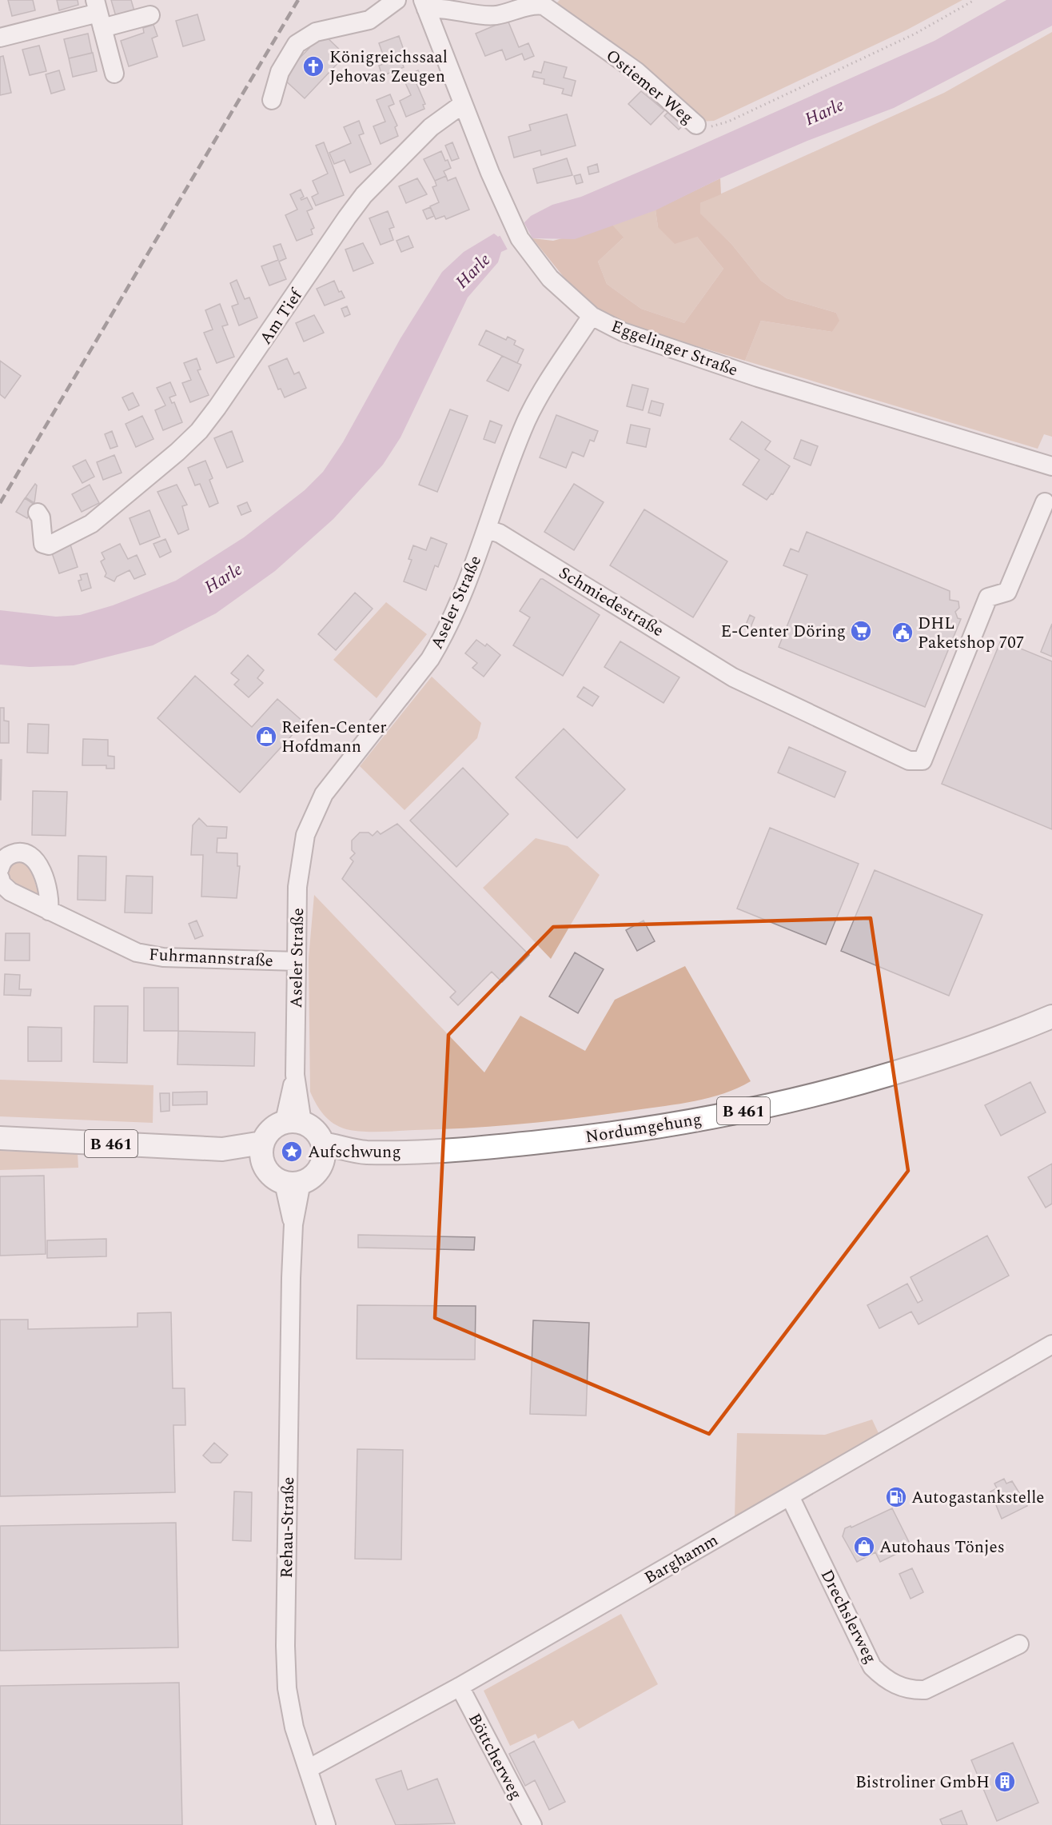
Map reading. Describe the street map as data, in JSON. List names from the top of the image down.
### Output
{
  "streets": {
    "main road": ["B 461", "Nordumgehung"],
    "street": [
      "Ostiemer Weg",
      "Am Tief",
      "Eggelinger Straße",
      "Schmiedestraße",
      "Aseler Straße",
      "Fuhrmannstraße",
      "Rehau-Straße",
      "Barghamm",
      "Drechslerweg",
      "Böttcherweg"
    ]
  },
  "crossings": [
    ["Ostiemer Weg", "Eggelinger Straße"],
    ["Am Tief", "Eggelinger Straße"],
    ["Eggelinger Straße", "Aseler Straße"],
    ["Schmiedestraße", "Aseler Straße"],
    ["Aseler Straße", "Fuhrmannstraße"],
    ["Aseler Straße", "B 461"],
    ["Aseler Straße", "Nordumgehung"],
    ["Aseler Straße", "Rehau-Straße"],
    ["B 461", "Nordumgehung"],
    ["B 461", "Rehau-Straße"],
    ["Nordumgehung", "Rehau-Straße"],
    ["Rehau-Straße", "Barghamm"],
    ["Barghamm", "Drechslerweg"],
    ["Barghamm", "Böttcherweg"]
  ],
  "water": ["Harle"],
  "places": {
    "church": ["Königreichssaal Jehovas Zeugen"],
    "supermarket": ["E-Center Döring"],
    "public building": ["DHL Paketshop 707"],
    "shop": ["Reifen-Center Hofdmann", "Autohaus Tönjes"],
    "place": ["Aufschwung"],
    "fuel station": ["Autogastankstelle"],
    "building": ["Bistroliner GmbH"]
  }
}
